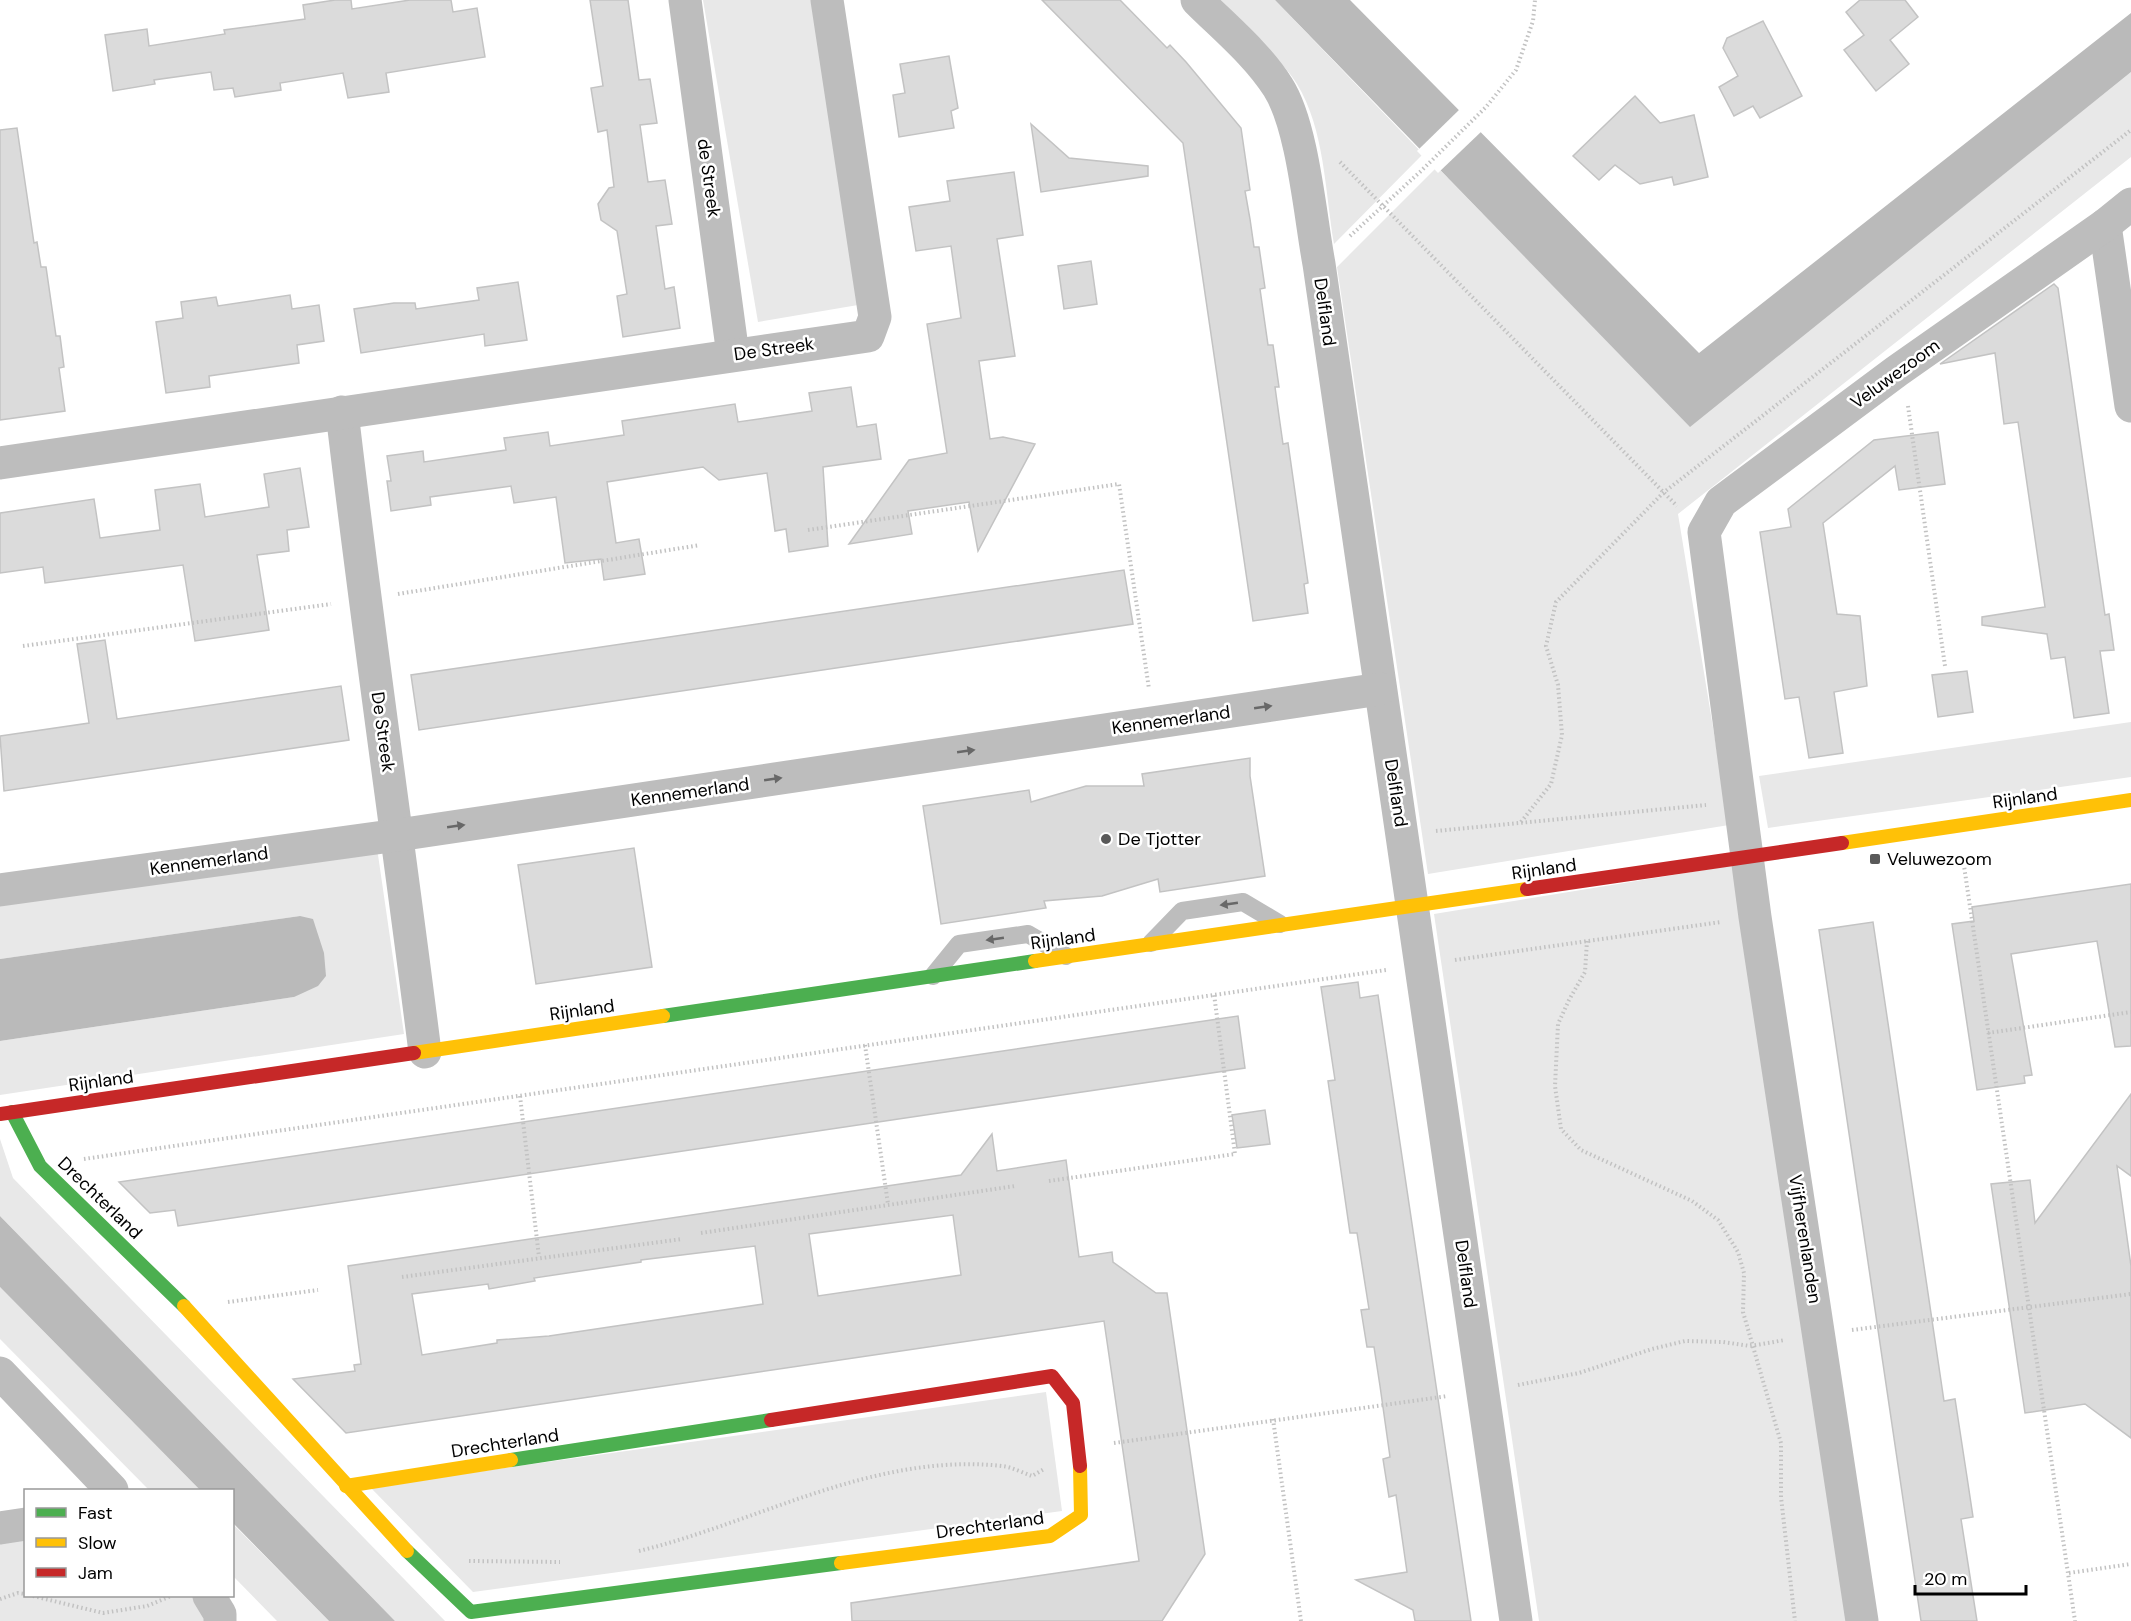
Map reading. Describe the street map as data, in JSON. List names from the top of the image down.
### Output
{
  "streets": {
    "street": [
      "de Streek",
      "Delfland",
      "De Streek",
      "Veluwezoom",
      "Kennemerland",
      "Rijnland",
      "Drechterland",
      "Vijfherenlanden"
    ]
  },
  "crossings": [
    ["de Streek", "De Streek"],
    ["Delfland", "Kennemerland"],
    ["Delfland", "Rijnland"],
    ["De Streek", "Kennemerland"],
    ["De Streek", "Rijnland"],
    ["Rijnland", "Drechterland"],
    ["Rijnland", "Vijfherenlanden"]
  ],
  "one_way": ["Kennemerland"],
  "places": {
    "other": ["De Tjotter"],
    "transit": ["Veluwezoom"]
  },
  "legend": ["Fast", "Slow", "Jam"],
  "scale_bar": "20 m"
}
